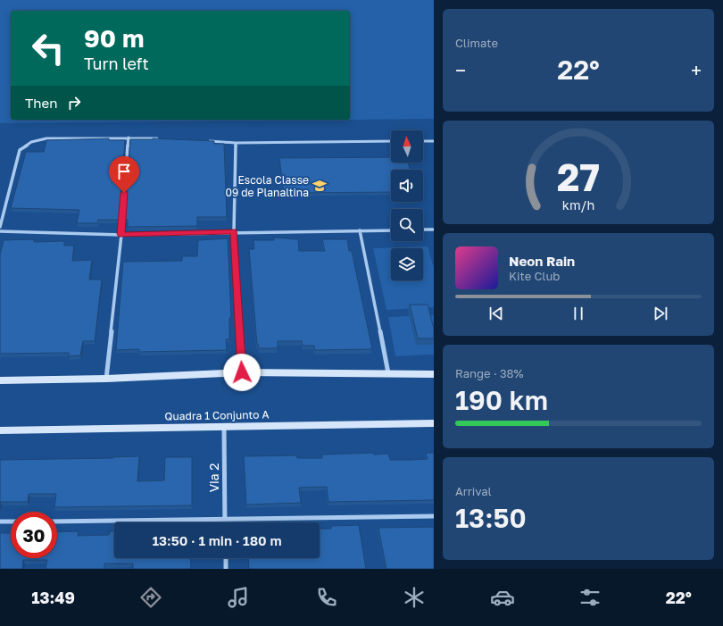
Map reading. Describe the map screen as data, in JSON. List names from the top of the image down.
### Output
{
  "streets": {
    "street": ["Quadra 1 Conjunto A", "Via 2"]
  },
  "crossings": [
    ["Quadra 1 Conjunto A", "Via 2"]
  ],
  "places": {
    "school or university": ["Escola Classe 09 de Planaltina"]
  },
  "north": "top",
  "page": {
    "tile": [
      "Climate",
      ["Range · 38%", "190 km"],
      ["Arrival", "13:50"]
    ],
    "turn": ["90 m", "Turn left"],
    "heat": ["−", "22°", "+"],
    "then": "Then",
    "song": ["Neon Rain", "Kite Club"],
    "limit": "30",
    "trip": "13:50 · 1 min · 180 m",
    "tabs": ["13:49", "22°"],
    "gauge": ["27", "km/h"]
  }
}
